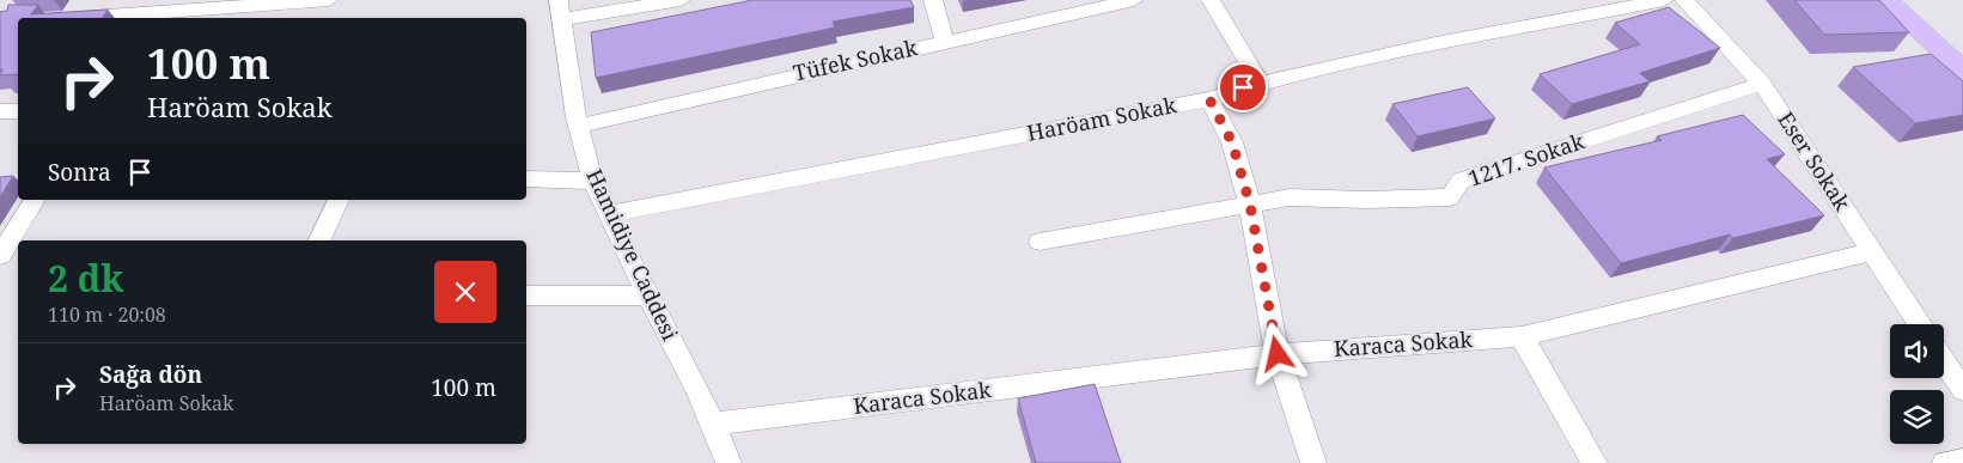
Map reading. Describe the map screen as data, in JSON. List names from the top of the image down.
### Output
{
  "streets": {
    "street": [
      "Tüfek Sokak",
      "Haröam Sokak",
      "1217. Sokak",
      "Eser Sokak",
      "Hamidiye Caddesi",
      "Karaca Sokak"
    ]
  },
  "crossings": [
    ["Tüfek Sokak", "Hamidiye Caddesi"],
    ["Haröam Sokak", "Hamidiye Caddesi"],
    ["1217. Sokak", "Eser Sokak"],
    ["Eser Sokak", "Karaca Sokak"],
    ["Hamidiye Caddesi", "Karaca Sokak"]
  ],
  "page": {
    "turn": ["100 m", "Haröam Sokak"],
    "then": "Sonra",
    "heading": ["2 dk", "110 m · 20:08"],
    "list": [
      {
        "name": "Sağa dön",
        "note": "Haröam Sokak",
        "value": "100 m"
      }
    ]
  }
}
